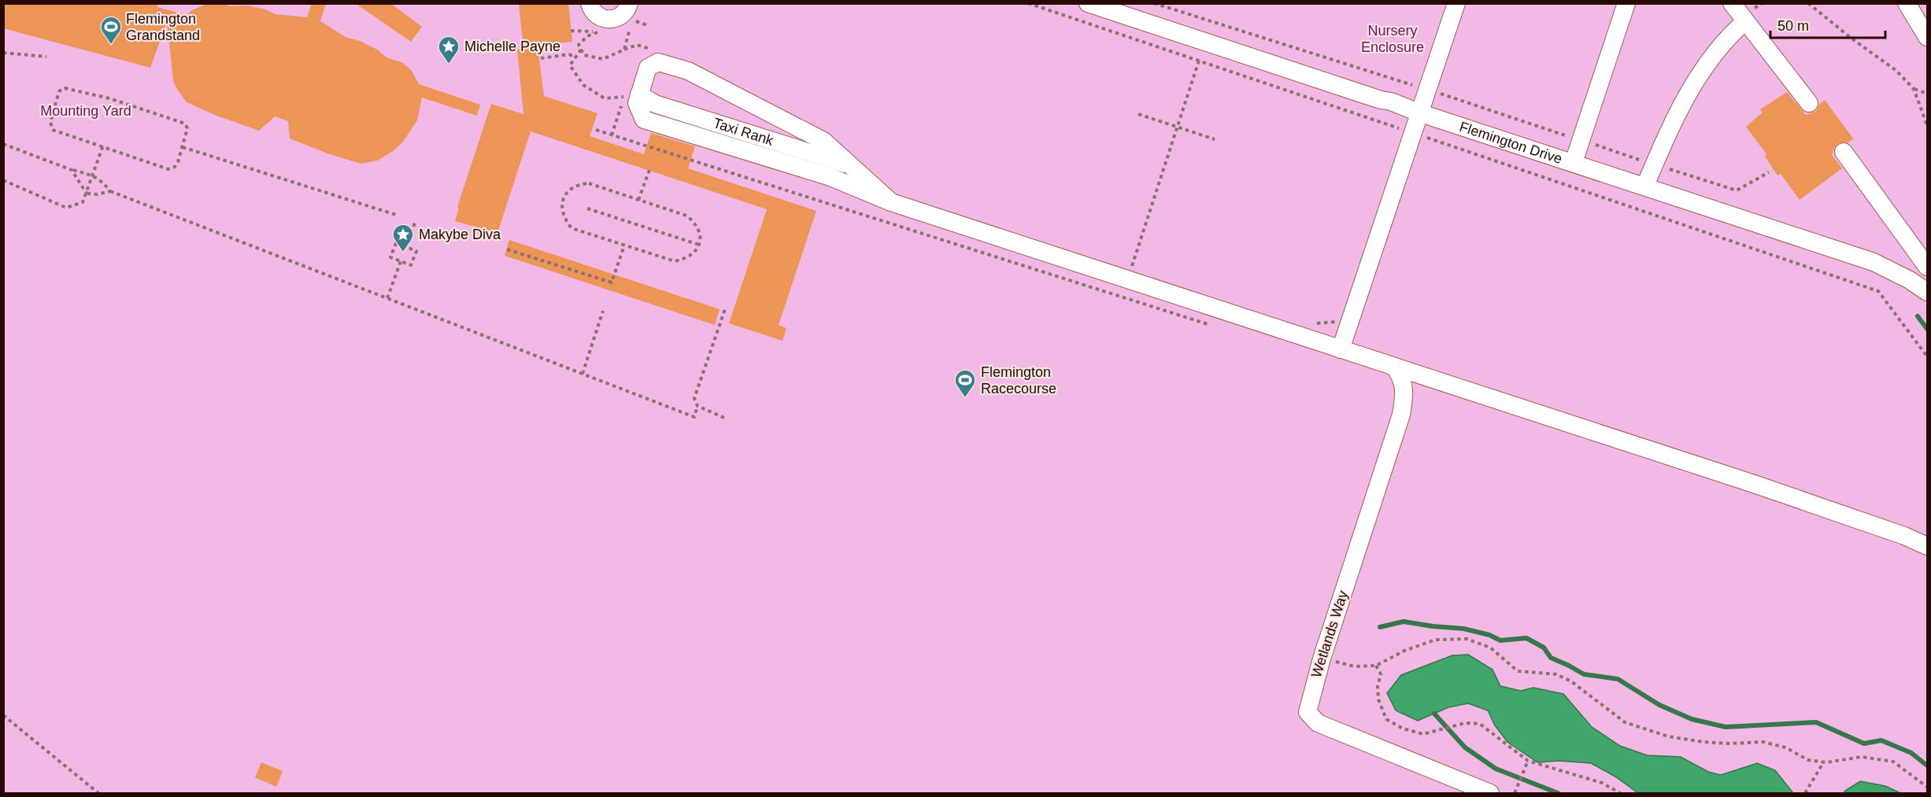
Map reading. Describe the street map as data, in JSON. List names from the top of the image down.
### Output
{
  "streets": {
    "lane": ["Taxi Rank", "Flemington Drive", "Wetlands Way"]
  },
  "parks": ["Nursery Enclosure", "Mounting Yard"],
  "places": {
    "sports": ["Flemington Grandstand", "Flemington Racecourse"],
    "place": ["Michelle Payne", "Makybe Diva"]
  },
  "scale_bar": "50 m"
}
